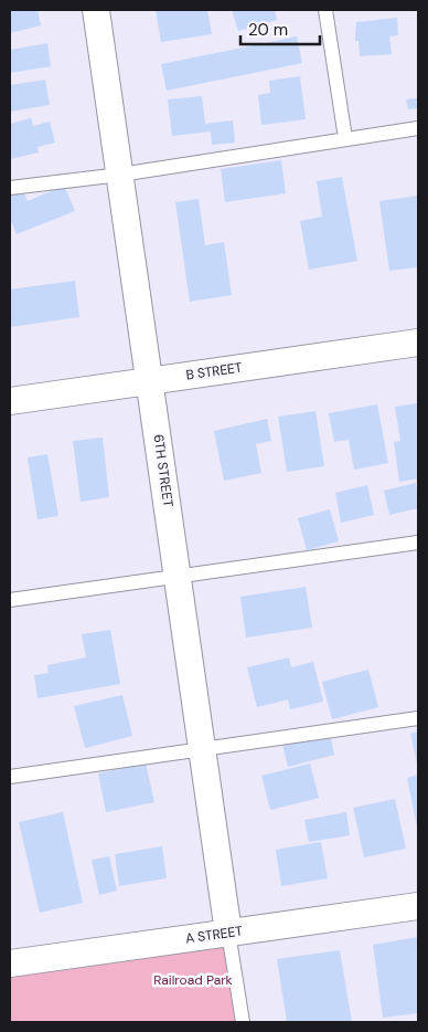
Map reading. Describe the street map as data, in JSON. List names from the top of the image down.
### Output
{
  "streets": {
    "street": ["B STREET", "6TH STREET", "A STREET"]
  },
  "crossings": [
    ["B STREET", "6TH STREET"],
    ["6TH STREET", "A STREET"]
  ],
  "parks": ["Railroad Park"],
  "scale_bar": "20 m"
}
